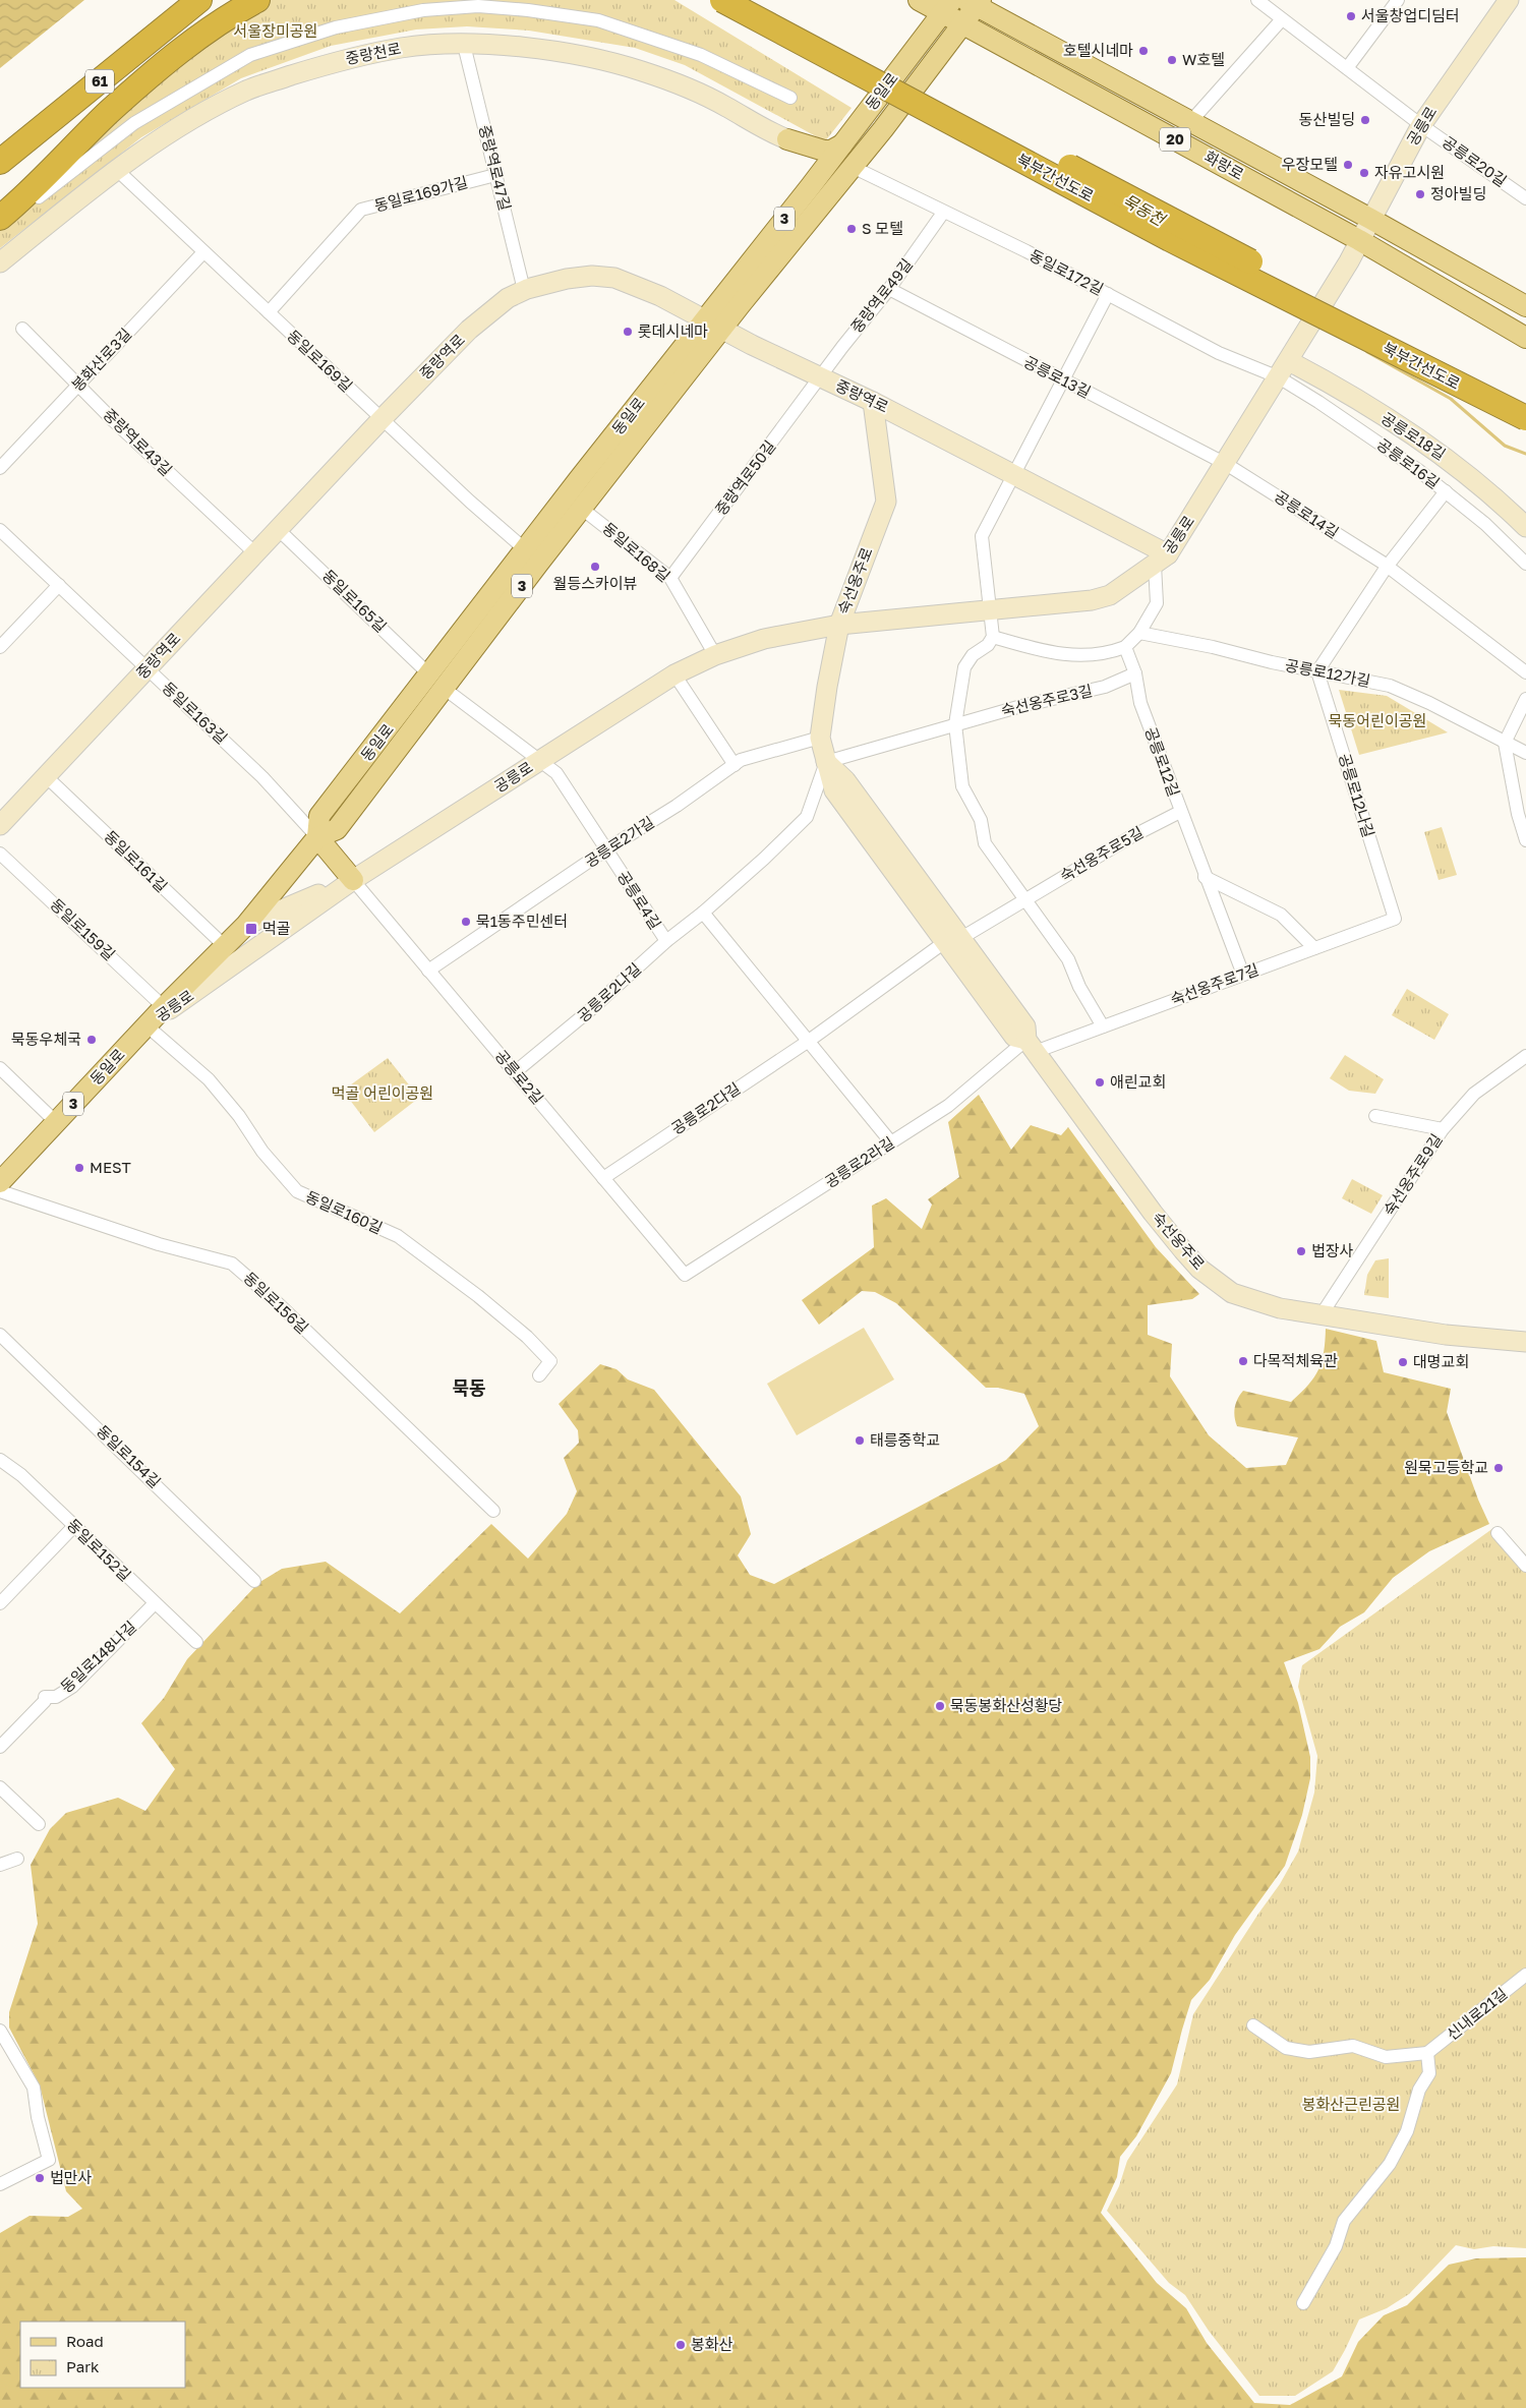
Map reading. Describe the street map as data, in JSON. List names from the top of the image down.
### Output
{
  "streets": {
    "highway": ["61", "북부간선도로"],
    "main road": [
      "동일로",
      "20",
      "화랑로",
      "3"
    ],
    "street": [
      "중랑천로",
      "공릉로",
      "공릉로20길",
      "중랑역로47길",
      "동일로169가길",
      "동일로172길",
      "중랑역로49길",
      "중랑역로",
      "봉화산로3길",
      "동일로169길",
      "공릉로13길",
      "공릉로18길",
      "중랑역로43길",
      "공릉로16길",
      "중랑역로50길",
      "공릉로14길",
      "동일로168길",
      "숙선옹주로",
      "동일로165길",
      "공릉로12가길",
      "숙선옹주로3길",
      "동일로163길",
      "공릉로12길",
      "공릉로12나길",
      "공릉로2가길",
      "숙선옹주로5길",
      "동일로161길",
      "공릉로4길",
      "동일로159길",
      "숙선옹주로7길",
      "공릉로2나길",
      "공릉로2길",
      "공릉로2다길",
      "공릉로2라길",
      "숙선옹주로9길",
      "동일로160길",
      "동일로156길",
      "동일로154길",
      "동일로152길",
      "동일로148나길",
      "신내로21길"
    ]
  },
  "crossings": [
    ["중랑천로", "중랑역로47길"],
    ["중랑천로", "동일로169길"],
    ["동일로", "공릉로"],
    ["동일로", "화랑로"],
    ["동일로", "동일로172길"],
    ["동일로", "중랑역로"],
    ["동일로", "동일로169길"],
    ["동일로", "동일로168길"],
    ["동일로", "동일로165길"],
    ["동일로", "동일로163길"],
    ["동일로", "동일로161길"],
    ["동일로", "동일로159길"],
    ["동일로", "동일로160길"],
    ["공릉로", "공릉로20길"],
    ["공릉로", "화랑로"],
    ["공릉로", "동일로172길"],
    ["공릉로", "중랑역로"],
    ["공릉로", "공릉로13길"],
    ["공릉로", "공릉로18길"],
    ["공릉로", "공릉로16길"],
    ["공릉로", "공릉로14길"],
    ["공릉로", "동일로168길"],
    ["공릉로", "숙선옹주로"],
    ["공릉로", "공릉로4길"],
    ["공릉로", "공릉로2길"],
    ["공릉로", "동일로160길"],
    ["중랑역로47길", "동일로169가길"],
    ["중랑역로47길", "중랑역로"],
    ["동일로169가길", "동일로169길"],
    ["동일로172길", "중랑역로49길"],
    ["동일로172길", "공릉로16길"],
    ["중랑역로49길", "중랑역로"],
    ["중랑역로49길", "공릉로13길"],
    ["중랑역로49길", "중랑역로50길"],
    ["중랑역로", "동일로169길"],
    ["중랑역로", "중랑역로43길"],
    ["중랑역로", "중랑역로50길"],
    ["중랑역로", "숙선옹주로"],
    ["중랑역로", "동일로165길"],
    ["중랑역로", "동일로163길"],
    ["중랑역로", "동일로161길"],
    ["봉화산로3길", "동일로169길"],
    ["봉화산로3길", "중랑역로43길"],
    ["공릉로13길", "공릉로14길"],
    ["중랑역로50길", "동일로168길"],
    ["숙선옹주로", "숙선옹주로3길"],
    ["숙선옹주로", "공릉로2가길"],
    ["숙선옹주로", "숙선옹주로5길"],
    ["숙선옹주로", "숙선옹주로7길"],
    ["숙선옹주로", "공릉로2나길"],
    ["숙선옹주로", "공릉로2다길"],
    ["숙선옹주로", "공릉로2라길"],
    ["숙선옹주로", "숙선옹주로9길"],
    ["공릉로12가길", "공릉로12나길"],
    ["숙선옹주로3길", "공릉로12길"],
    ["숙선옹주로3길", "공릉로2나길"],
    ["공릉로12길", "숙선옹주로5길"],
    ["공릉로12길", "숙선옹주로7길"],
    ["공릉로12나길", "숙선옹주로7길"],
    ["공릉로2가길", "공릉로4길"],
    ["공릉로2가길", "공릉로2길"],
    ["숙선옹주로5길", "공릉로2다길"],
    ["공릉로4길", "공릉로2나길"],
    ["숙선옹주로7길", "공릉로2라길"],
    ["공릉로2나길", "공릉로2길"],
    ["공릉로2길", "공릉로2다길"],
    ["공릉로2길", "공릉로2라길"],
    ["동일로152길", "동일로148나길"]
  ],
  "districts": ["묵동"],
  "water": ["묵동천"],
  "parks": [
    "서울장미공원",
    "묵동어린이공원",
    "먹골 어린이공원",
    "봉화산근린공원"
  ],
  "places": {
    "other": [
      "서울창업디딤터",
      "호텔시네마",
      "W호텔",
      "동산빌딩",
      "우장모텔",
      "자유고시원",
      "정아빌딩",
      "S 모텔",
      "롯데시네마",
      "월등스카이뷰",
      "묵1동주민센터",
      "묵동우체국",
      "애린교회",
      "MEST",
      "법장사",
      "다목적체육관",
      "대명교회",
      "태릉중학교",
      "원묵고등학교",
      "묵동봉화산성황당",
      "법만사",
      "봉화산"
    ],
    "transit": ["먹골"]
  },
  "legend": ["Road", "Park"]
}
